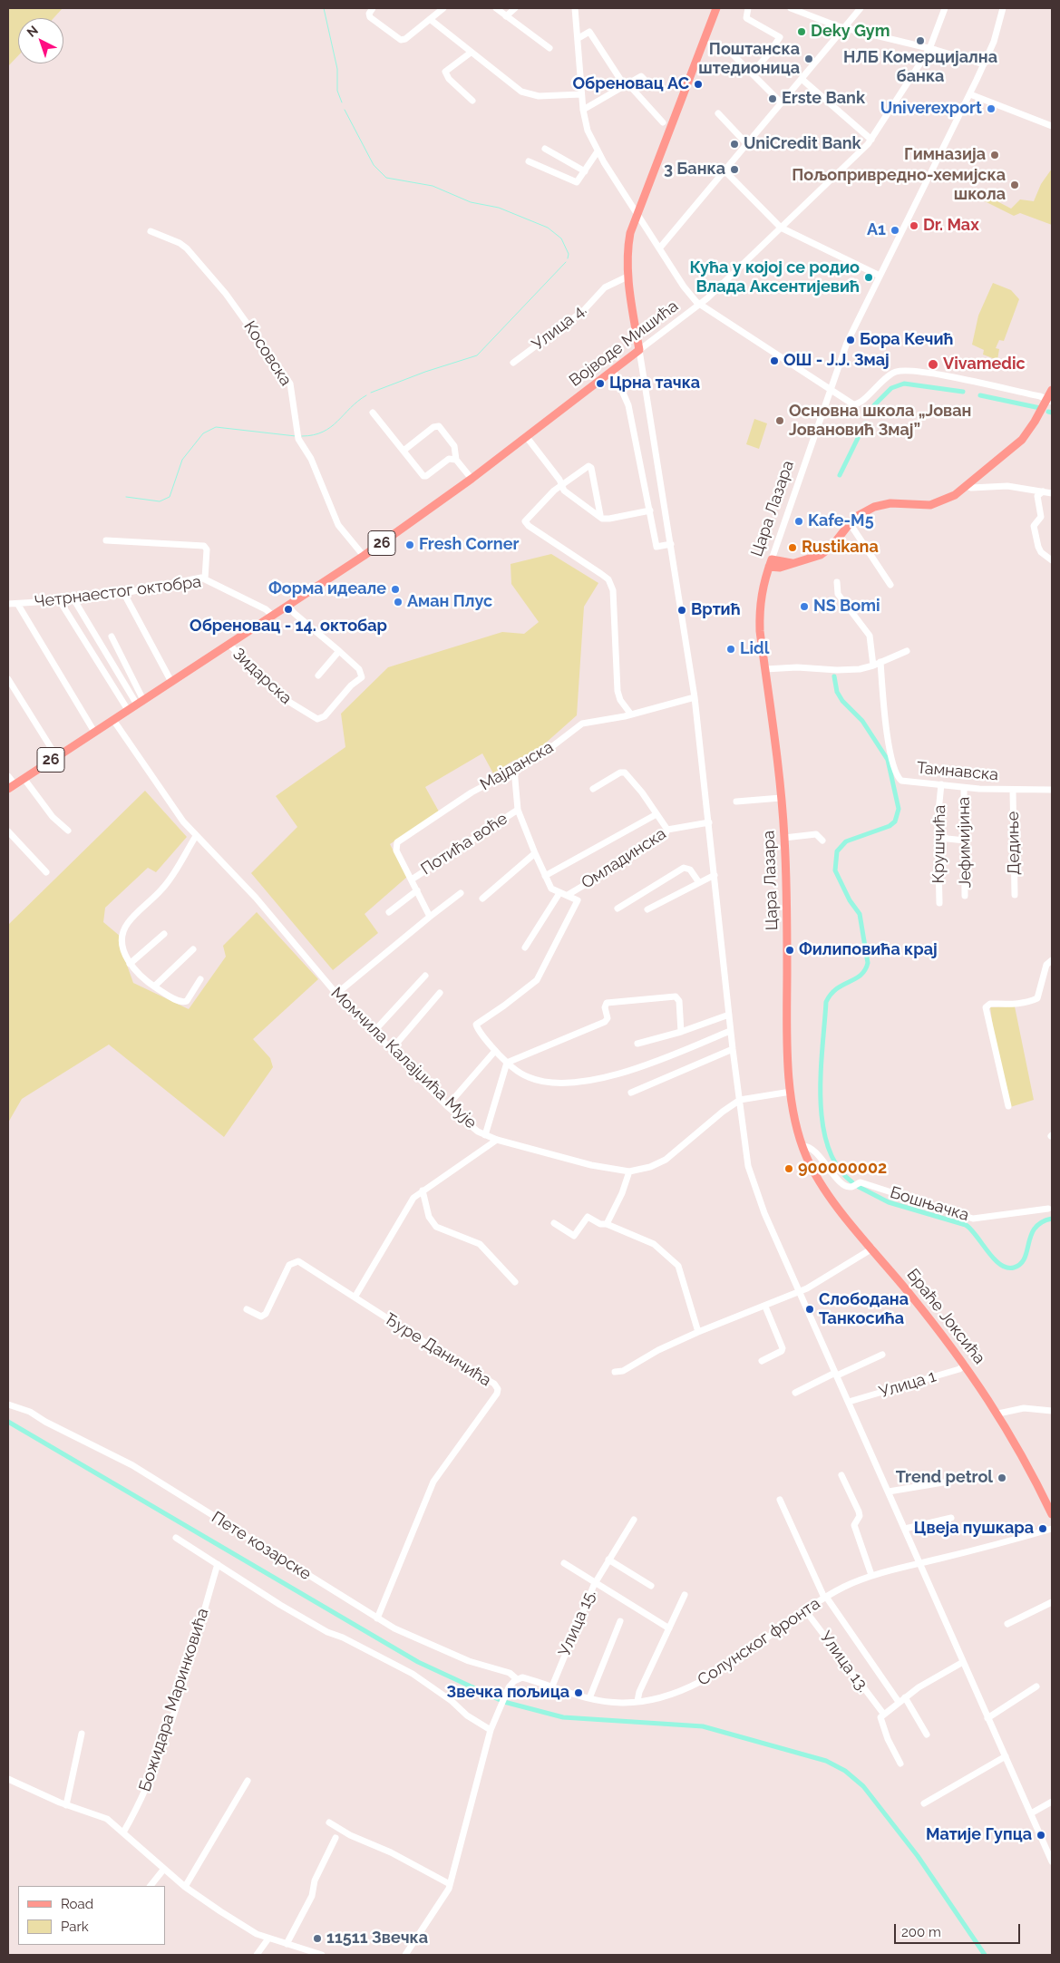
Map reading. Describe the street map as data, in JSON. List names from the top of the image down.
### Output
{
  "streets": {
    "main road": [
      "Војводе Мишића",
      "Цара Лазара",
      "26",
      "Браће Јоксића"
    ],
    "street": [
      "Улица 4.",
      "Косовска",
      "Четрнаестог октобра",
      "Зидарска",
      "Мајданска",
      "Тамнавска",
      "Јефимијина",
      "Дедиње",
      "Потића воће",
      "Крушчића",
      "Омладинска",
      "Момчила Калајџића Мује",
      "Бошњачка",
      "Ђуре Даничића",
      "Улица 1",
      "Пете козарске",
      "Улица 15.",
      "Солунског фронта",
      "Улица 13.",
      "Божидара Маринковића"
    ]
  },
  "crossings": [
    ["Војводе Мишића", "Косовска"],
    ["Војводе Мишића", "26"],
    ["Војводе Мишића", "Четрнаестог октобра"],
    ["Војводе Мишића", "Зидарска"],
    ["Цара Лазара", "Момчила Калајџића Мује"],
    ["Цара Лазара", "Бошњачка"],
    ["Цара Лазара", "Браће Јоксића"],
    ["26", "Зидарска"],
    ["26", "Момчила Калајџића Мује"],
    ["Мајданска", "Потића воће"],
    ["Тамнавска", "Јефимијина"],
    ["Тамнавска", "Дедиње"],
    ["Тамнавска", "Крушчића"],
    ["Бошњачка", "Браће Јоксића"],
    ["Браће Јоксића", "Улица 1"],
    ["Ђуре Даничића", "Пете козарске"],
    ["Пете козарске", "Солунског фронта"],
    ["Улица 15.", "Солунског фронта"],
    ["Солунског фронта", "Улица 13."]
  ],
  "places": [
    "Deky Gym",
    "НЛБ Комерцијална банка",
    "Поштанска штедионица",
    "Обреновац АС",
    "Erste Bank",
    "Univerexport",
    "UniCredit Bank",
    "Гимназија",
    "3 Банка",
    "Пољопривредно-хемијска школа",
    "Dr. Max",
    "A1",
    "Кућа у којој се родио Влада Аксентијевић",
    "Бора Кечић",
    "ОШ - Ј.Ј. Змај",
    "Vivamedic",
    "Црна тачка",
    "Основна школа „Јован Јовановић Змај”",
    "Kafe-M5",
    "Fresh Corner",
    "Rustikana",
    "Форма идеале",
    "Аман Плус",
    "NS Bomi",
    "Обреновац - 14. октобар",
    "Вртић",
    "Lidl",
    "Филиповића крај",
    "900000002",
    "Слободана Танкосића",
    "Trend petrol",
    "Цвеја пушкара",
    "Звечка пољица",
    "Матије Гупца",
    "11511 Звечка"
  ],
  "legend": ["Road", "Park"],
  "scale_bar": "200 m",
  "north": "top left"
}
